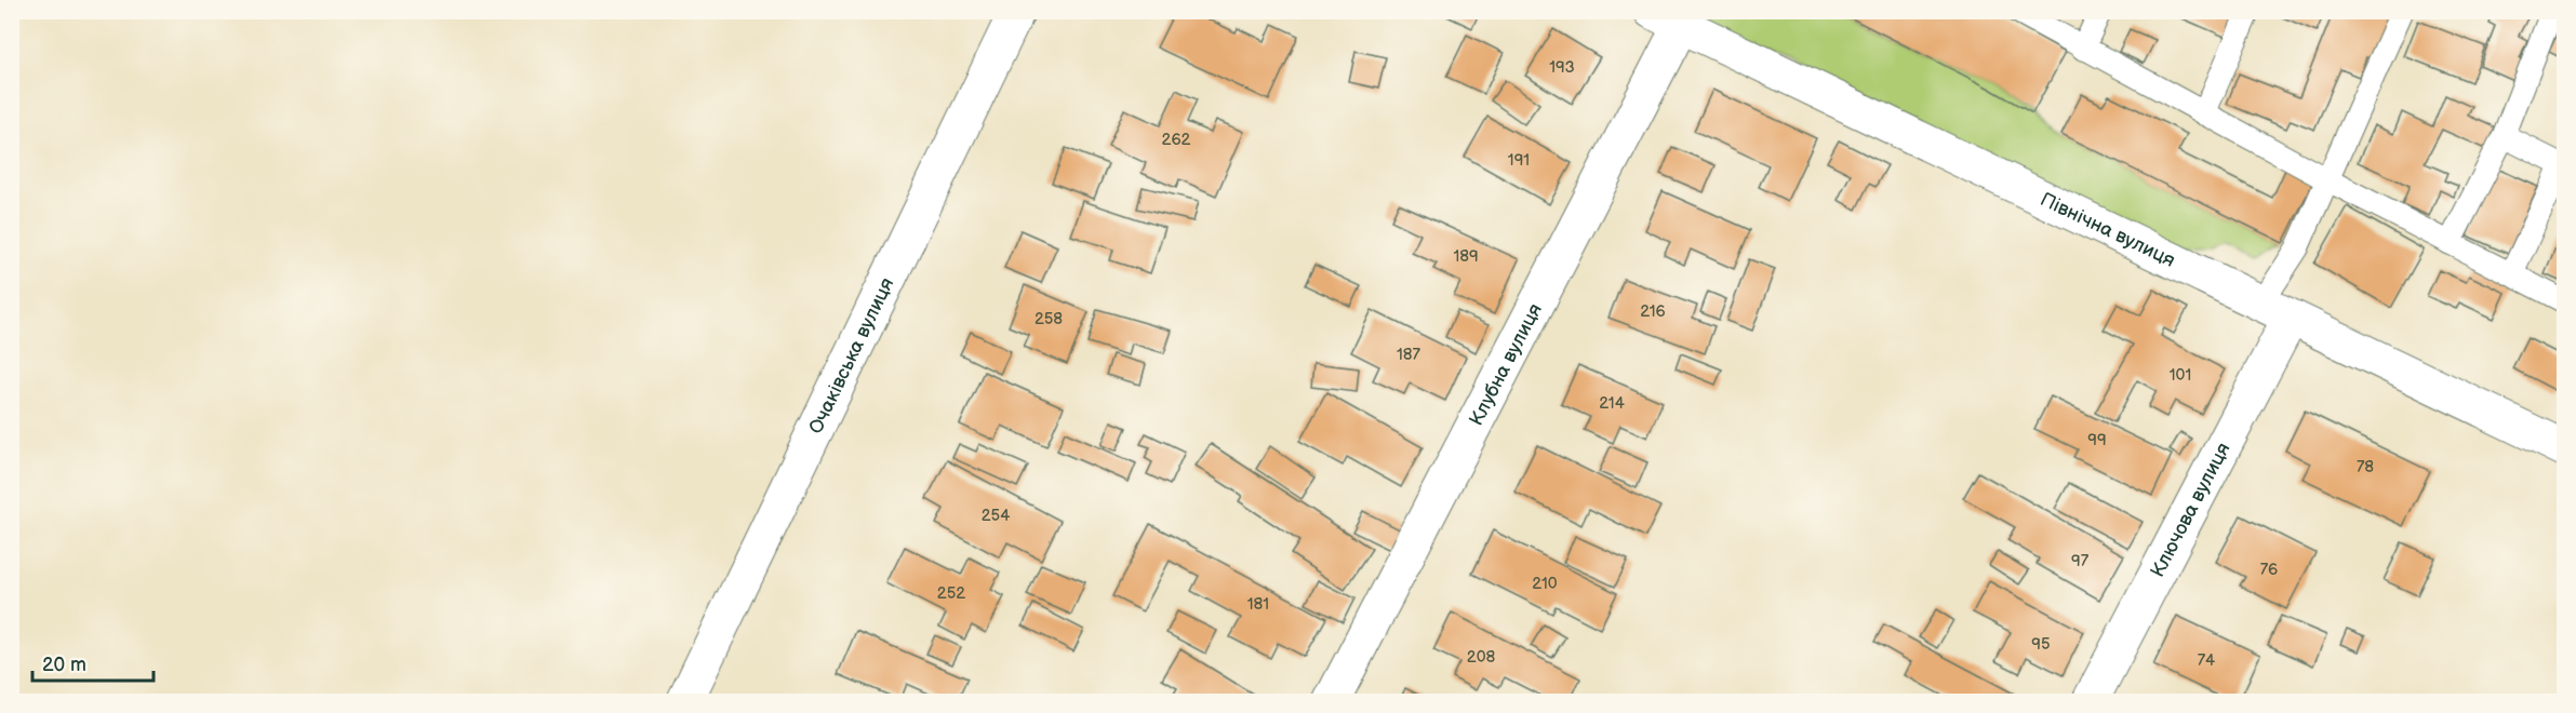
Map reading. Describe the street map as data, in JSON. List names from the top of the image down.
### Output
{
  "streets": {
    "street": [
      "Північна вулиця",
      "Очаківська вулиця",
      "Клубна вулиця",
      "Ключова вулиця"
    ]
  },
  "crossings": [
    ["Північна вулиця", "Клубна вулиця"],
    ["Північна вулиця", "Ключова вулиця"]
  ],
  "house_numbers": [
    "193",
    "262",
    "191",
    "189",
    "216",
    "258",
    "187",
    "101",
    "214",
    "99",
    "78",
    "254",
    "97",
    "76",
    "210",
    "252",
    "181",
    "95",
    "208",
    "74"
  ],
  "scale_bar": "20 m"
}
